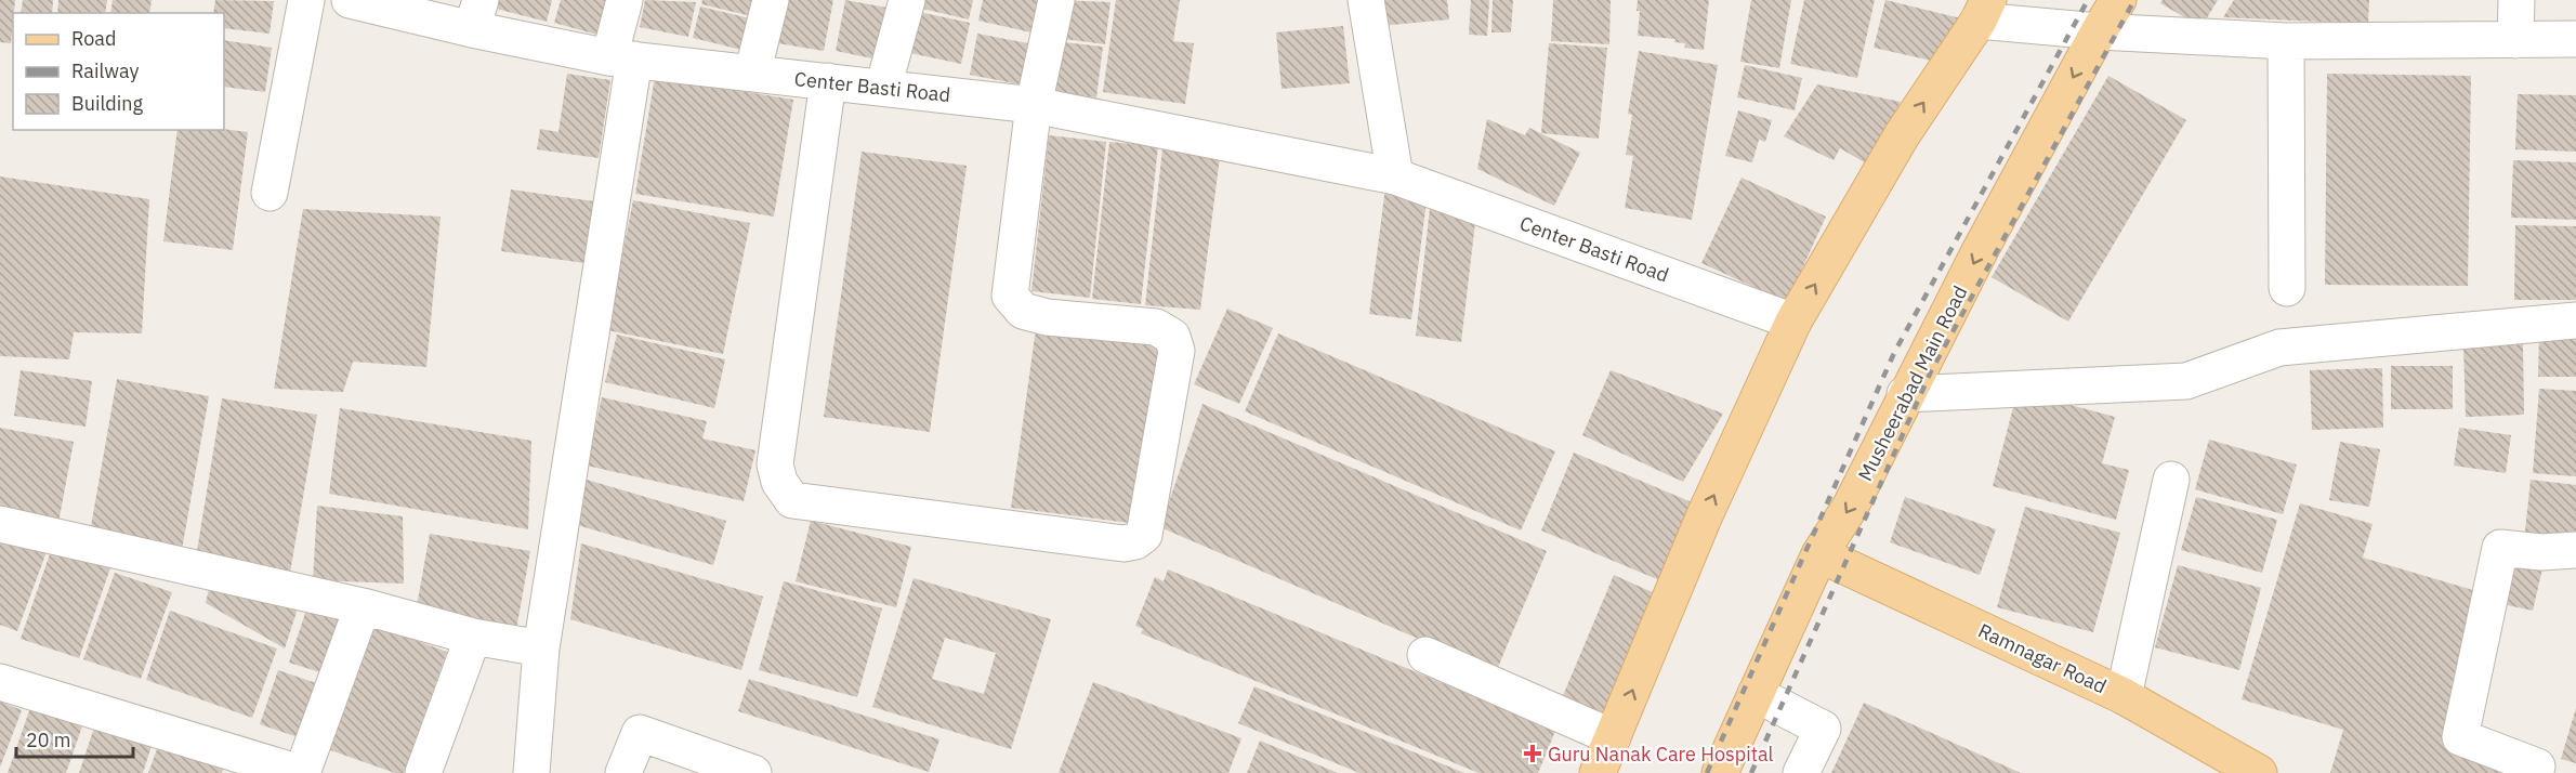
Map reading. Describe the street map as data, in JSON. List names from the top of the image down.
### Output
{
  "streets": {
    "main road": ["Musheerabad Main Road", "Ramnagar Road"],
    "street": ["Center Basti Road"]
  },
  "crossings": [
    ["Musheerabad Main Road", "Ramnagar Road"]
  ],
  "places": {
    "health": ["Guru Nanak Care Hospital"]
  },
  "legend": ["Road", "Railway", "Building"],
  "scale_bar": "20 m"
}
